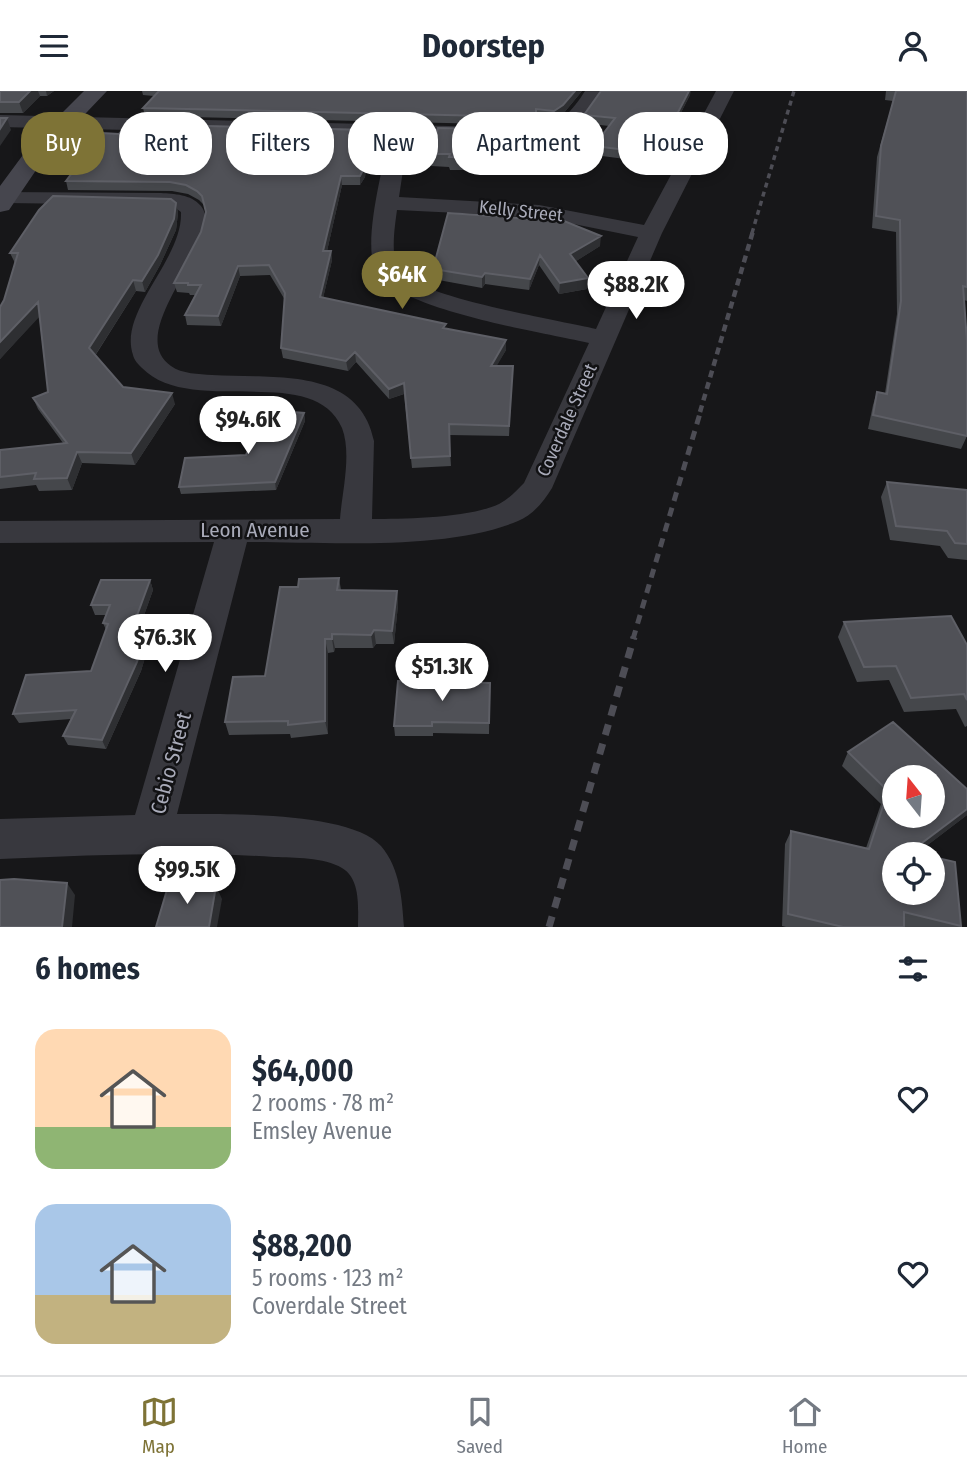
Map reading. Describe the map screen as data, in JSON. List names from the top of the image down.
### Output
{
  "streets": {
    "street": [
      "Kelly Street",
      "Coverdale Street",
      "Leon Avenue",
      "Cebio Street"
    ]
  },
  "crossings": [
    ["Kelly Street", "Coverdale Street"],
    ["Coverdale Street", "Leon Avenue"],
    ["Leon Avenue", "Cebio Street"]
  ],
  "north": "top",
  "page": {
    "header": "Doorstep",
    "chip": [
      "Buy",
      "Rent",
      "Filters",
      "New",
      "Apartment",
      "House"
    ],
    "price": [
      "$64K",
      "$88.2K",
      "$94.6K",
      "$76.3K",
      "$51.3K",
      "$99.5K"
    ],
    "heading": "6 homes",
    "list": [
      {
        "name": "$64,000",
        "note": "2 rooms · 78 m² · Emsley Avenue"
      },
      {
        "name": "$88,200",
        "note": "5 rooms · 123 m² · Coverdale Street"
      }
    ],
    "tabs": ["Map", "Saved", "Home"]
  }
}
